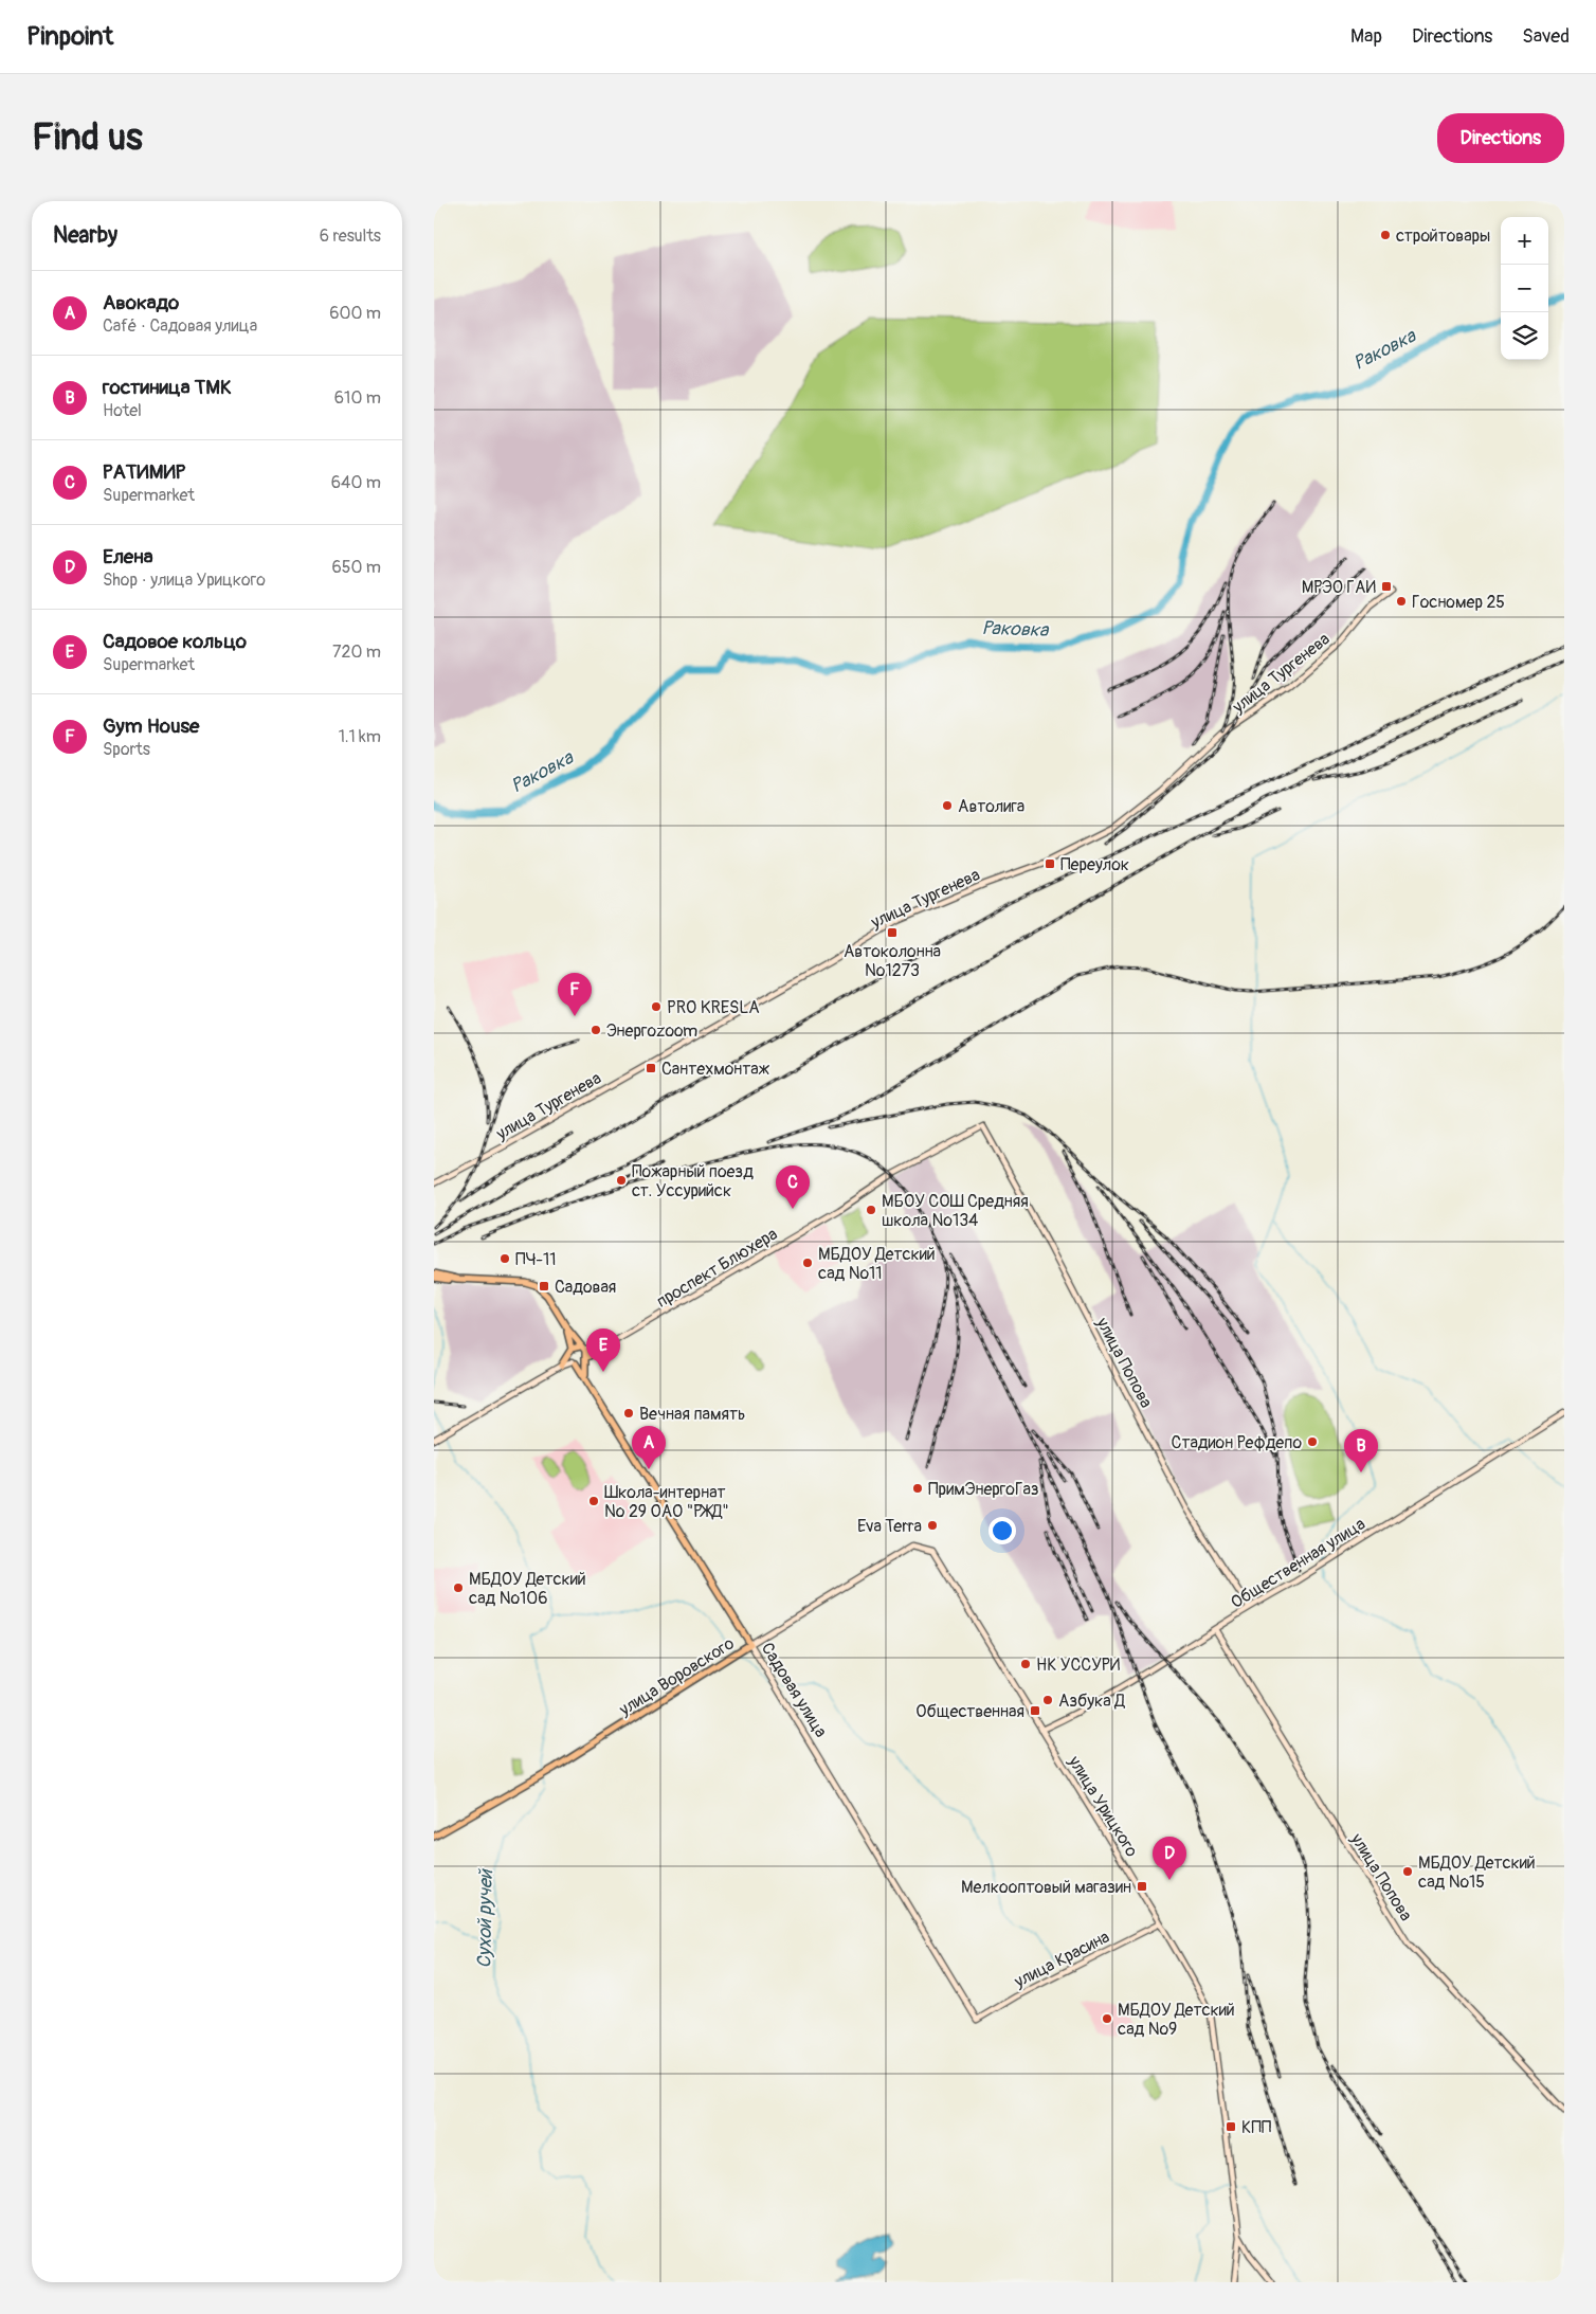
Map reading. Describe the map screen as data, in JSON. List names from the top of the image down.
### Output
{
  "streets": {
    "main road": ["улица Воровского", "Садовая улица"],
    "street": [
      "улица Тургенева",
      "проспект Блюхера",
      "улица Попова",
      "Общественная улица",
      "улица Урицкого",
      "улица Красина"
    ]
  },
  "crossings": [
    ["проспект Блюхера", "улица Попова"],
    ["улица Попова", "Общественная улица"],
    ["Общественная улица", "улица Урицкого"],
    ["улица Воровского", "Садовая улица"],
    ["улица Воровского", "улица Урицкого"],
    ["Садовая улица", "улица Красина"],
    ["улица Урицкого", "улица Красина"]
  ],
  "water": ["Раковка", "Сухой ручей"],
  "places": {
    "other": [
      "стройтовары",
      "Госномер 25",
      "Автолига",
      "PRO KRESLA",
      "Энергоzoom",
      "Пожарный поезд ст. Уссурийск",
      "МБОУ СОШ Средняя школа №134",
      "ПЧ-11",
      "МБДОУ Детский сад №11",
      "Вечная память",
      "Стадион Рефдепо",
      "ПримЭнергоГаз",
      "Школа-интернат № 29 ОАО \"РЖД\"",
      "Eva Terra",
      "МБДОУ Детский сад №106",
      "НК УССУРИ",
      "Азбука Д",
      "МБДОУ Детский сад №15",
      "МБДОУ Детский сад №9"
    ],
    "transit": [
      "МРЭО ГАИ",
      "Переулок",
      "Автоколонна №1273",
      "Сантехмонтаж",
      "Садовая",
      "Общественная",
      "Мелкооптовый магазин",
      "КПП"
    ]
  },
  "page": {
    "header": "Pinpoint",
    "nav": ["Map", "Directions", "Saved"],
    "buttons": "Directions",
    "title": "Find us",
    "heading": ["Nearby", "6 results"],
    "map_buttons": ["+", "−"],
    "list": [
      {
        "mark": "A",
        "name": "Авокадо",
        "note": "Café · Садовая улица",
        "value": "600 m"
      },
      {
        "mark": "B",
        "name": "гостиница ТМК",
        "note": "Hotel",
        "value": "610 m"
      },
      {
        "mark": "C",
        "name": "РАТИМИР",
        "note": "Supermarket",
        "value": "640 m"
      },
      {
        "mark": "D",
        "name": "Елена",
        "note": "Shop · улица Урицкого",
        "value": "650 m"
      },
      {
        "mark": "E",
        "name": "Садовое кольцо",
        "note": "Supermarket",
        "value": "720 m"
      },
      {
        "mark": "F",
        "name": "Gym House",
        "note": "Sports",
        "value": "1.1 km"
      }
    ],
    "pins": [
      "F",
      "C",
      "E",
      "A",
      "B",
      "D"
    ]
  }
}
